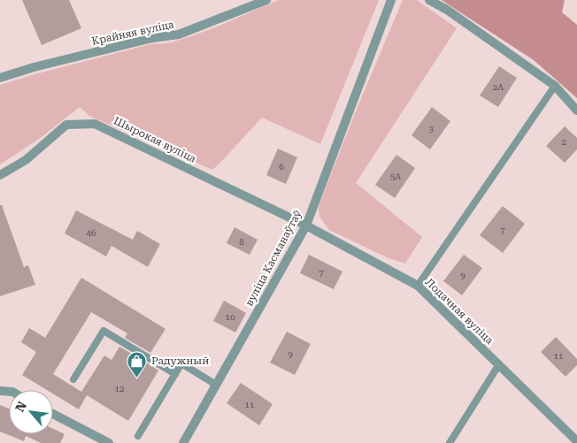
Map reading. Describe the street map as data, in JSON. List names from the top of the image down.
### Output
{
  "streets": {
    "street": [
      "Крайняя вуліца",
      "Шырокая вуліца",
      "вуліца Касманаўтаў",
      "Лодачная вуліца"
    ]
  },
  "crossings": [
    ["Шырокая вуліца", "вуліца Касманаўтаў"],
    ["Шырокая вуліца", "Лодачная вуліца"],
    ["вуліца Касманаўтаў", "Лодачная вуліца"]
  ],
  "places": {
    "shop": ["Радужный"]
  },
  "house_numbers": [
    "2А",
    "3",
    "2",
    "6",
    "5А",
    "7",
    "46",
    "8",
    "7",
    "9",
    "10",
    "9",
    "11",
    "12",
    "11"
  ],
  "north": "top left"
}
